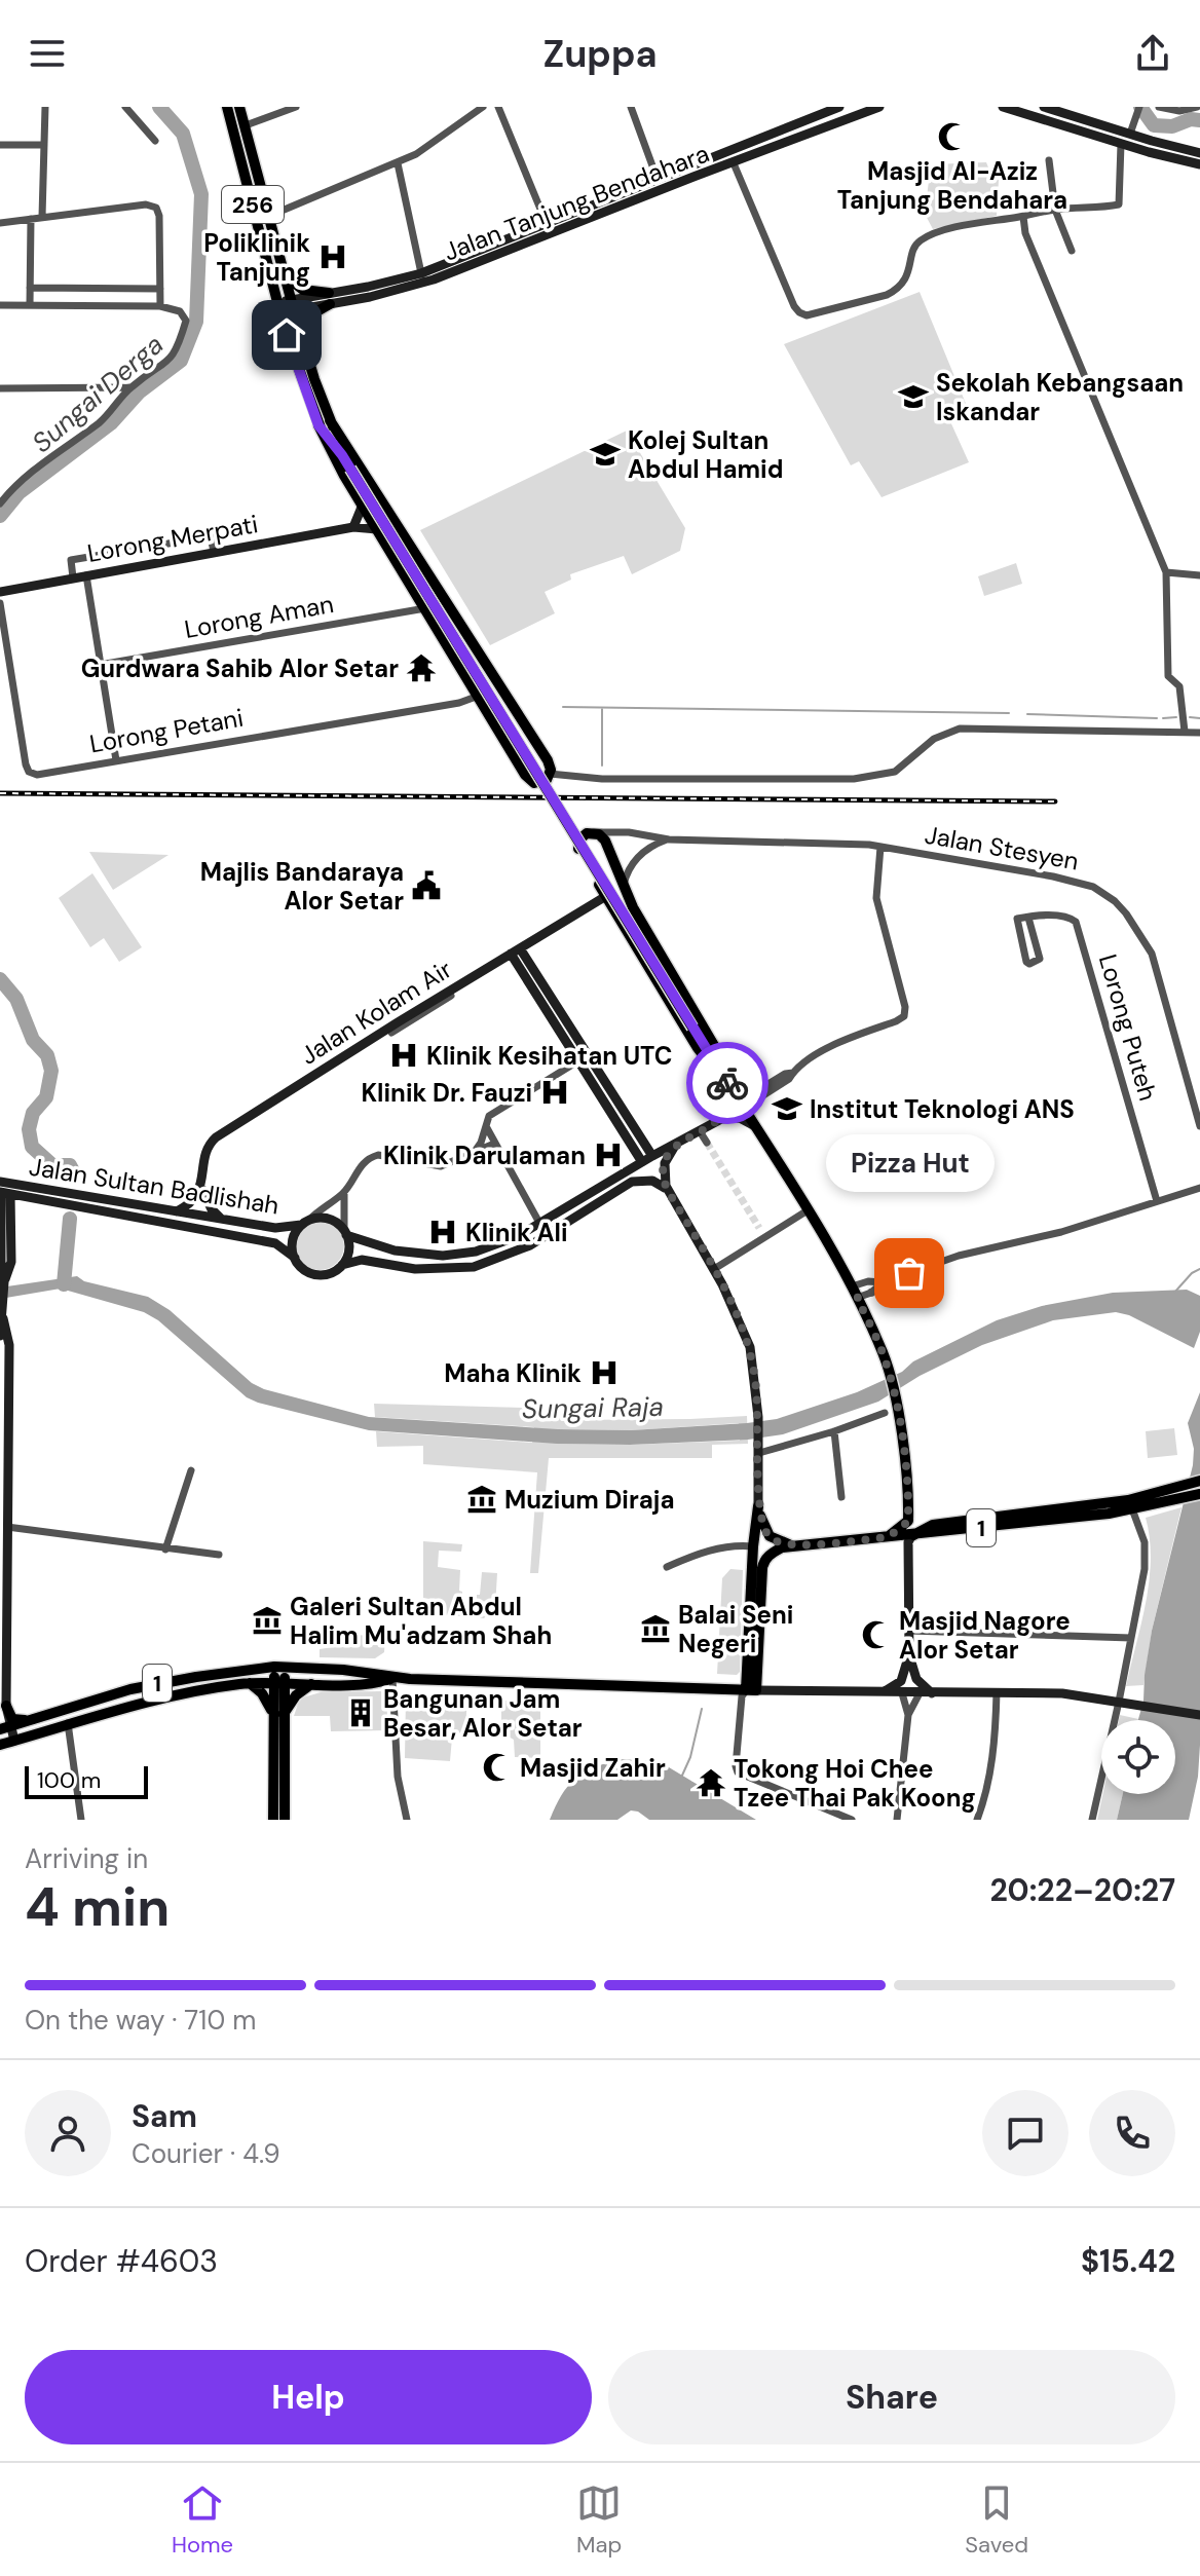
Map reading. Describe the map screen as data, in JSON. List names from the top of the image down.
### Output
{
  "streets": {
    "main road": [
      "Jalan Tanjung Bendahara",
      "256",
      "Lorong Merpati",
      "Jalan Kolam Air",
      "Jalan Sultan Badlishah",
      "1"
    ],
    "street": [
      "Lorong Aman",
      "Lorong Petani",
      "Jalan Stesyen",
      "Lorong Puteh"
    ]
  },
  "crossings": [
    ["Jalan Tanjung Bendahara", "256"],
    ["256", "1"]
  ],
  "water": ["Sungai Derga", "Sungai Raja"],
  "places": {
    "mosque": ["Masjid Al-Aziz Tanjung Bendahara", "Masjid Nagore Alor Setar", "Masjid Zahir"],
    "hospital": [
      "Poliklinik Tanjung",
      "Klinik Kesihatan UTC",
      "Klinik Dr. Fauzi",
      "Klinik Darulaman",
      "Klinik Ali",
      "Maha Klinik"
    ],
    "school or university": ["Sekolah Kebangsaan Iskandar", "Kolej Sultan Abdul Hamid", "Institut Teknologi ANS"],
    "temple": ["Gurdwara Sahib Alor Setar", "Tokong Hoi Chee Tzee Thai Pak Koong"],
    "public building": ["Majlis Bandaraya Alor Setar"],
    "other": ["Pizza Hut"],
    "museum": ["Muzium Diraja", "Galeri Sultan Abdul Halim Mu'adzam Shah", "Balai Seni Negeri"],
    "building": ["Bangunan Jam Besar, Alor Setar"]
  },
  "scale_bar": "100 m",
  "page": {
    "header": "Zuppa",
    "bubble": "Pizza Hut",
    "scale": "100 m",
    "heading": ["4 min", "Arriving in", "20:22–20:27"],
    "panel": [
      "Sam",
      "Courier · 4.9",
      "Order #4603",
      "$15.42"
    ],
    "bar": "On the way · 710 m",
    "buttons": ["Help", "Share"],
    "tabs": ["Home", "Map", "Saved"]
  }
}
